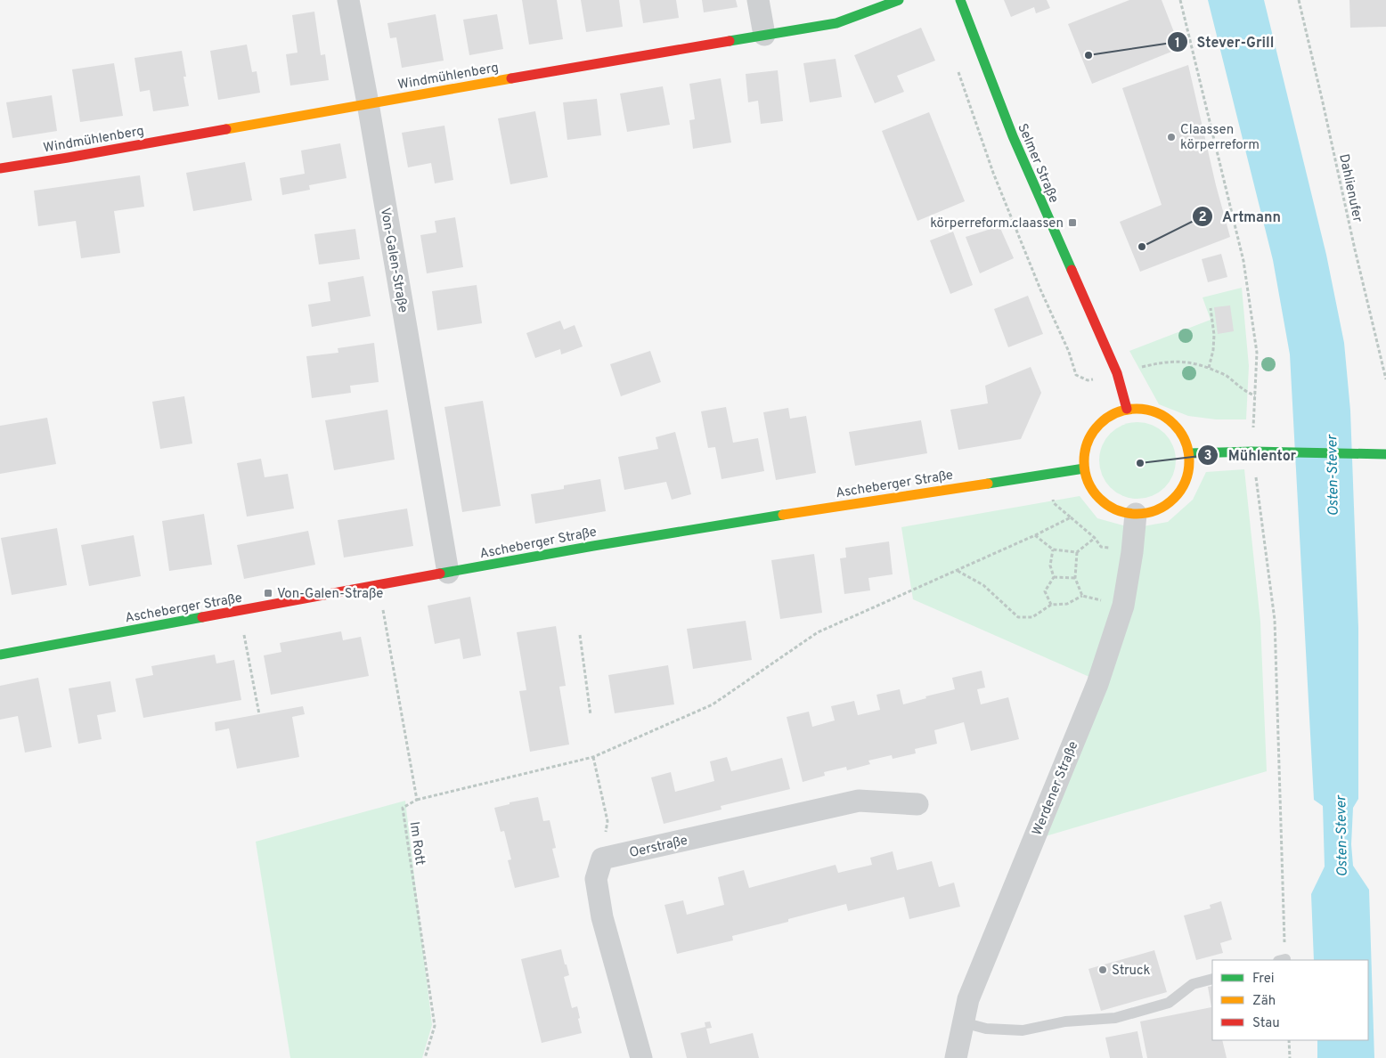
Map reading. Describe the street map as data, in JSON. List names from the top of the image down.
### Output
{
  "streets": {
    "street": [
      "Windmühlenberg",
      "Selmer Straße",
      "Von-Galen-Straße",
      "Ascheberger Straße",
      "Werdener Straße",
      "Oerstraße"
    ],
    "path": ["Dahlienufer", "Im Rott"]
  },
  "crossings": [
    ["Windmühlenberg", "Von-Galen-Straße"],
    ["Selmer Straße", "Ascheberger Straße"],
    ["Selmer Straße", "Werdener Straße"],
    ["Von-Galen-Straße", "Ascheberger Straße"],
    ["Ascheberger Straße", "Werdener Straße"]
  ],
  "water": ["Osten-Stever"],
  "places": {
    "other": [
      "Stever-Grill",
      "Claassen körperreform",
      "Artmann",
      "Mühlentor",
      "Struck"
    ],
    "transit": ["körperreform.claassen", "Von-Galen-Straße"]
  },
  "legend": ["Frei", "Zäh", "Stau"]
}
